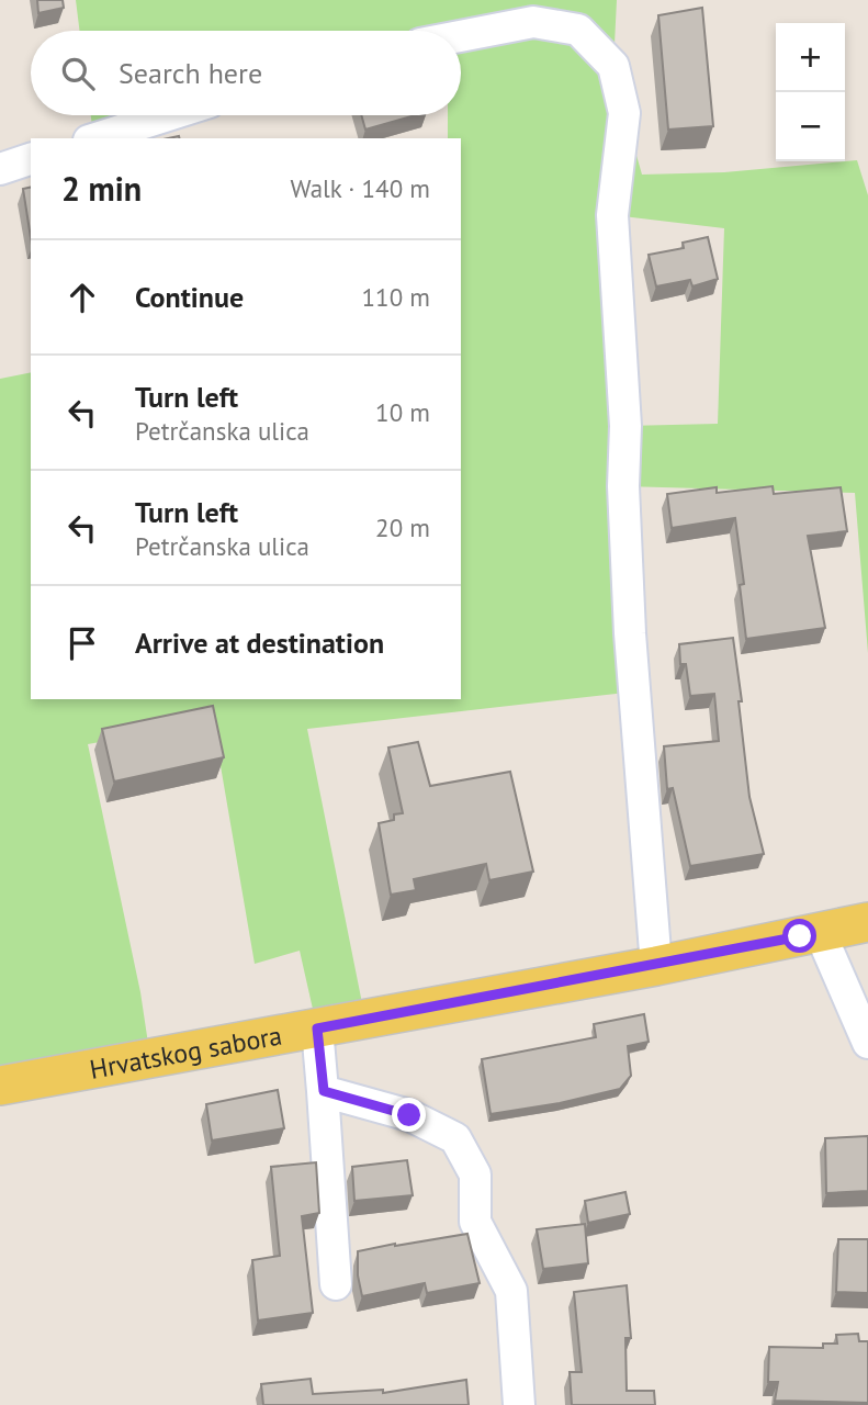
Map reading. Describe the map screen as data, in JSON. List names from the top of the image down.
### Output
{
  "streets": {
    "main road": ["Hrvatskog sabora"]
  },
  "page": {
    "map_buttons": ["+", "−"],
    "search": "Search here",
    "heading": ["2 min", "Walk · 140 m"],
    "list": [
      ["Continue", "110 m"],
      ["Turn left", "Petrčanska ulica", "10 m"],
      ["Turn left", "Petrčanska ulica", "20 m"],
      "Arrive at destination"
    ]
  }
}
